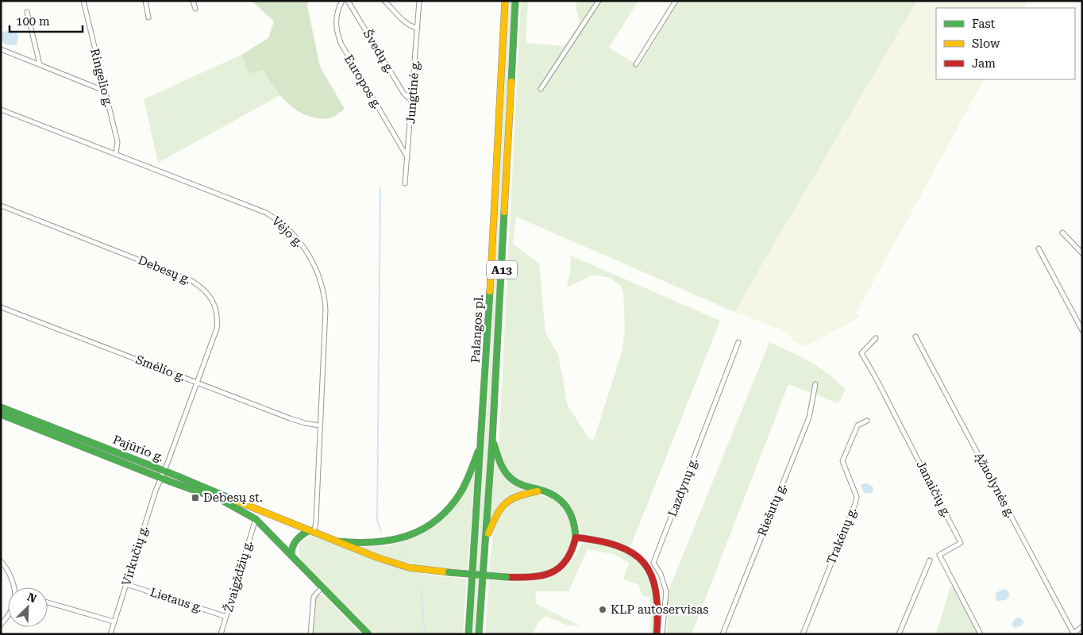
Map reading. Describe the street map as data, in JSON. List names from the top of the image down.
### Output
{
  "streets": {
    "main road": ["A13", "Palangos pl.", "Pajūrio g."],
    "street": [
      "Švedų g.",
      "Ringelio g.",
      "Europos g.",
      "Jungtinė g.",
      "Vėjo g.",
      "Debesų g.",
      "Smėlio g.",
      "Ąžuolynės g.",
      "Lazdynų g.",
      "Janaičių g.",
      "Riešutų g.",
      "Trakėnų g.",
      "Virkučių g.",
      "Žvaigždžių g.",
      "Lietaus g."
    ]
  },
  "crossings": [
    ["Švedų g.", "Jungtinė g."],
    ["Ringelio g.", "Vėjo g."],
    ["Europos g.", "Jungtinė g."],
    ["Vėjo g.", "Smėlio g."],
    ["Vėjo g.", "Pajūrio g."],
    ["Debesų g.", "Smėlio g."],
    ["Debesų g.", "Pajūrio g."],
    ["Debesų g.", "Virkučių g."],
    ["Pajūrio g.", "Virkučių g."],
    ["Virkučių g.", "Lietaus g."],
    ["Žvaigždžių g.", "Lietaus g."]
  ],
  "places": {
    "transit": ["Debesų st."],
    "other": ["KLP autoservisas"]
  },
  "legend": ["Fast", "Slow", "Jam"],
  "scale_bar": "100 m",
  "north": "top right"
}
